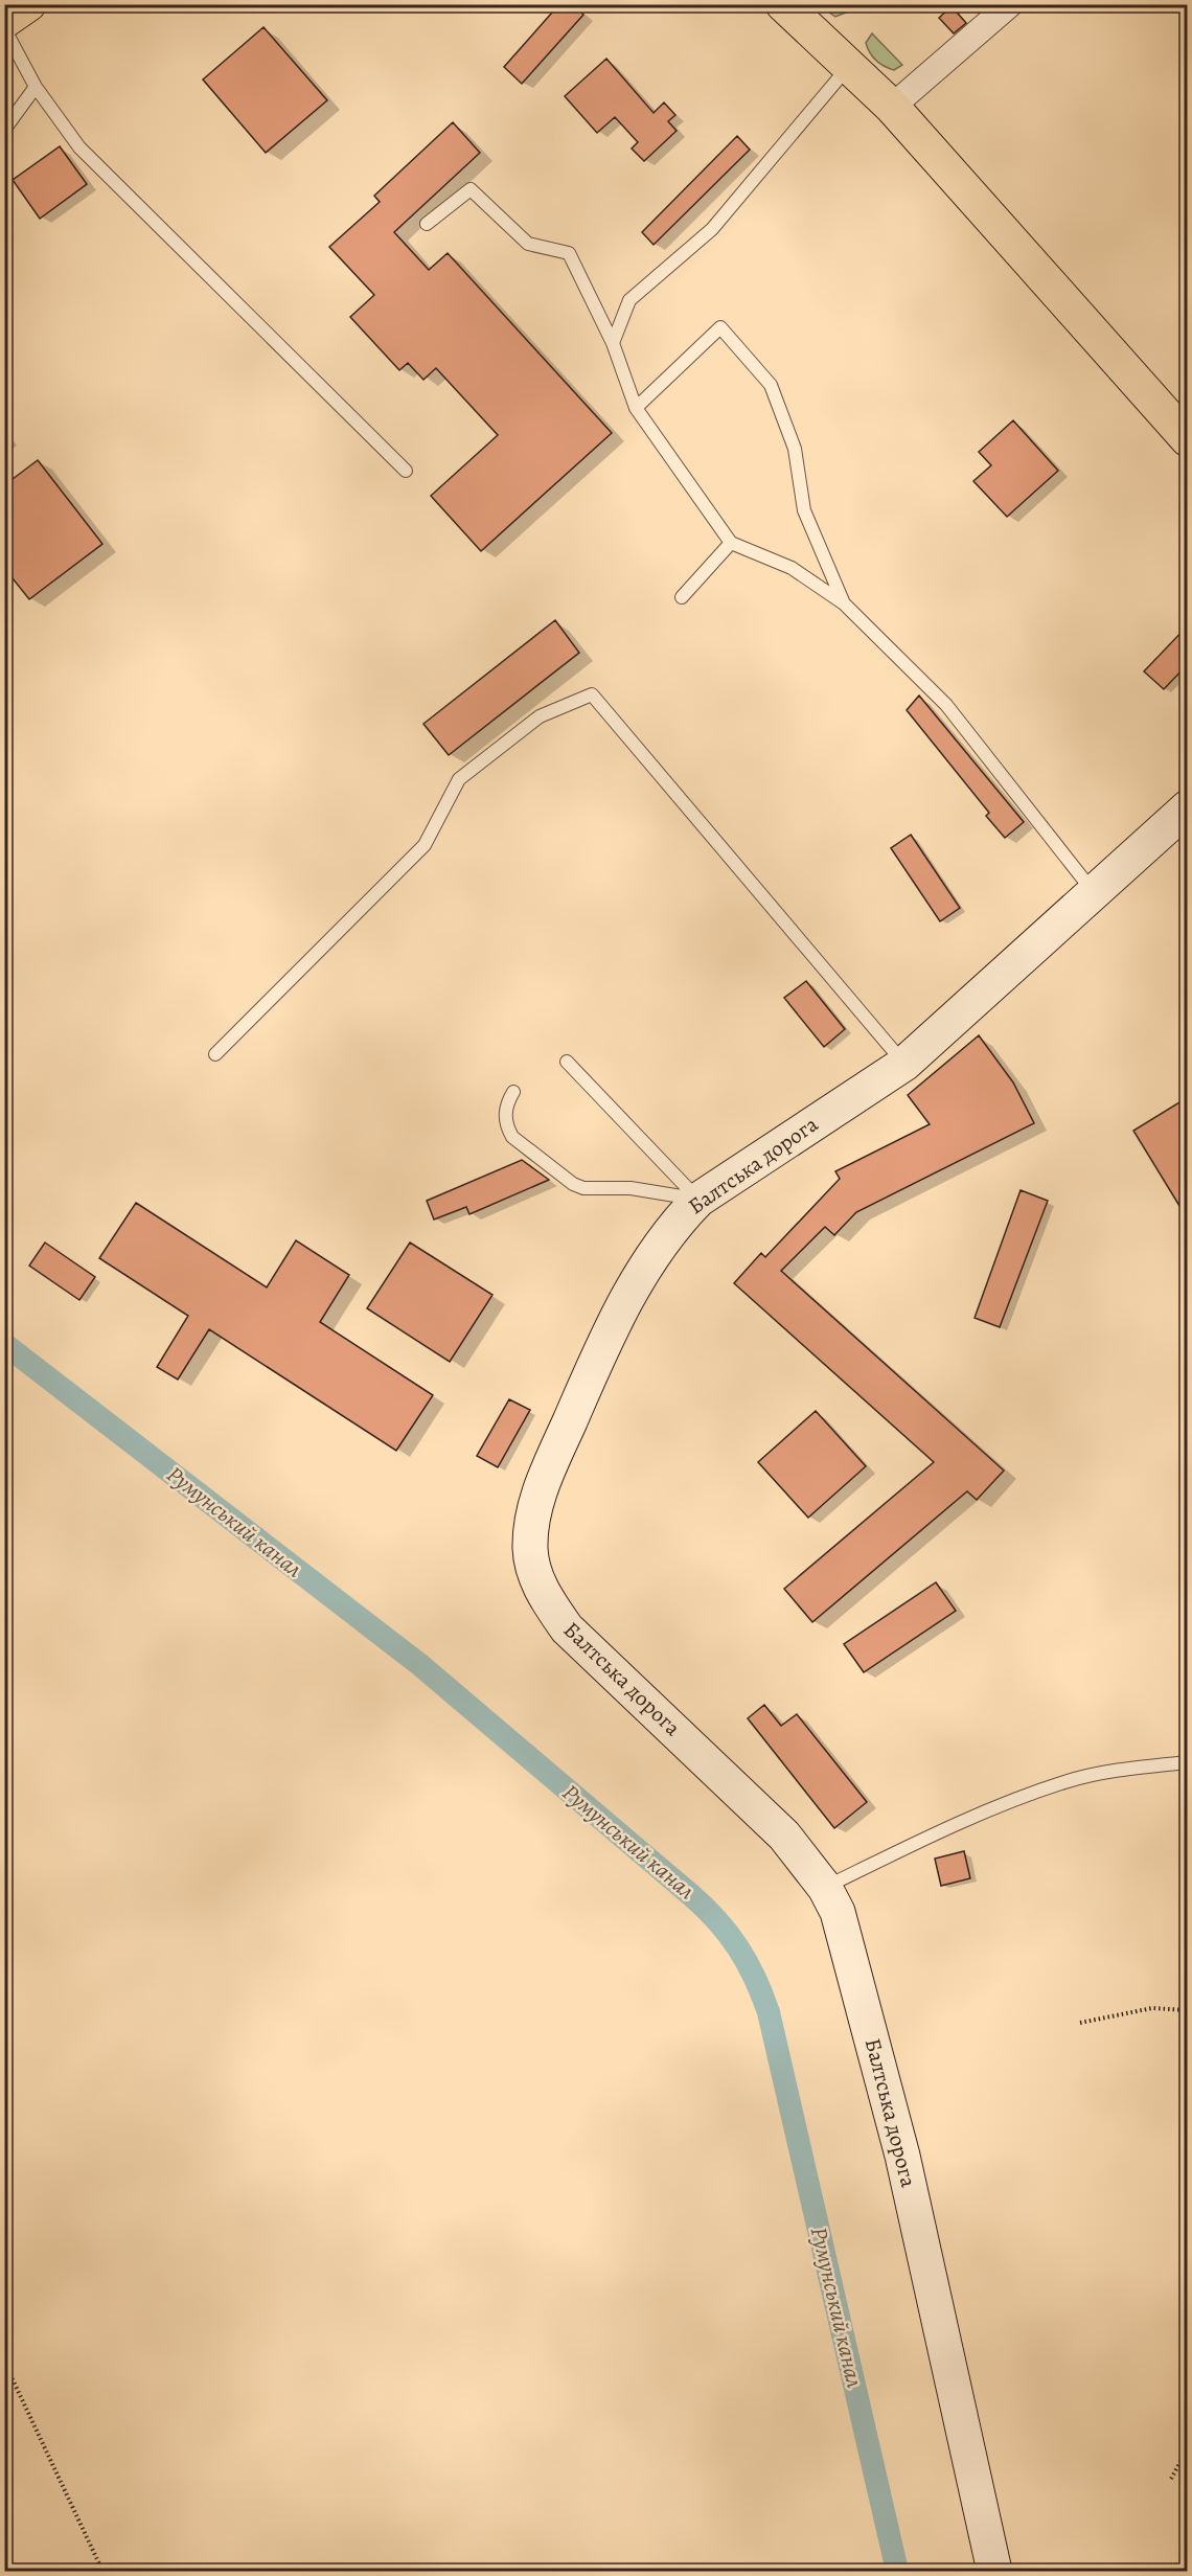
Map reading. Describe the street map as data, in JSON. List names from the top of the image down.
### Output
{
  "streets": {
    "main road": ["Балтська дорога"]
  },
  "water": ["Румунський канал"]
}
